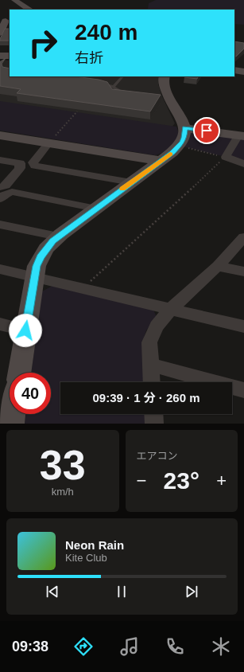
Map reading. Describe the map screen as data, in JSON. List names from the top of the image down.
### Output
{
  "page": {
    "turn": ["240 m", "右折"],
    "limit": "40",
    "trip": "09:39 · 1 分 · 260 m",
    "tile": [
      ["33", "km/h"],
      "エアコン"
    ],
    "heat": ["−", "23°", "+"],
    "song": ["Neon Rain", "Kite Club"],
    "tabs": "09:38"
  }
}
